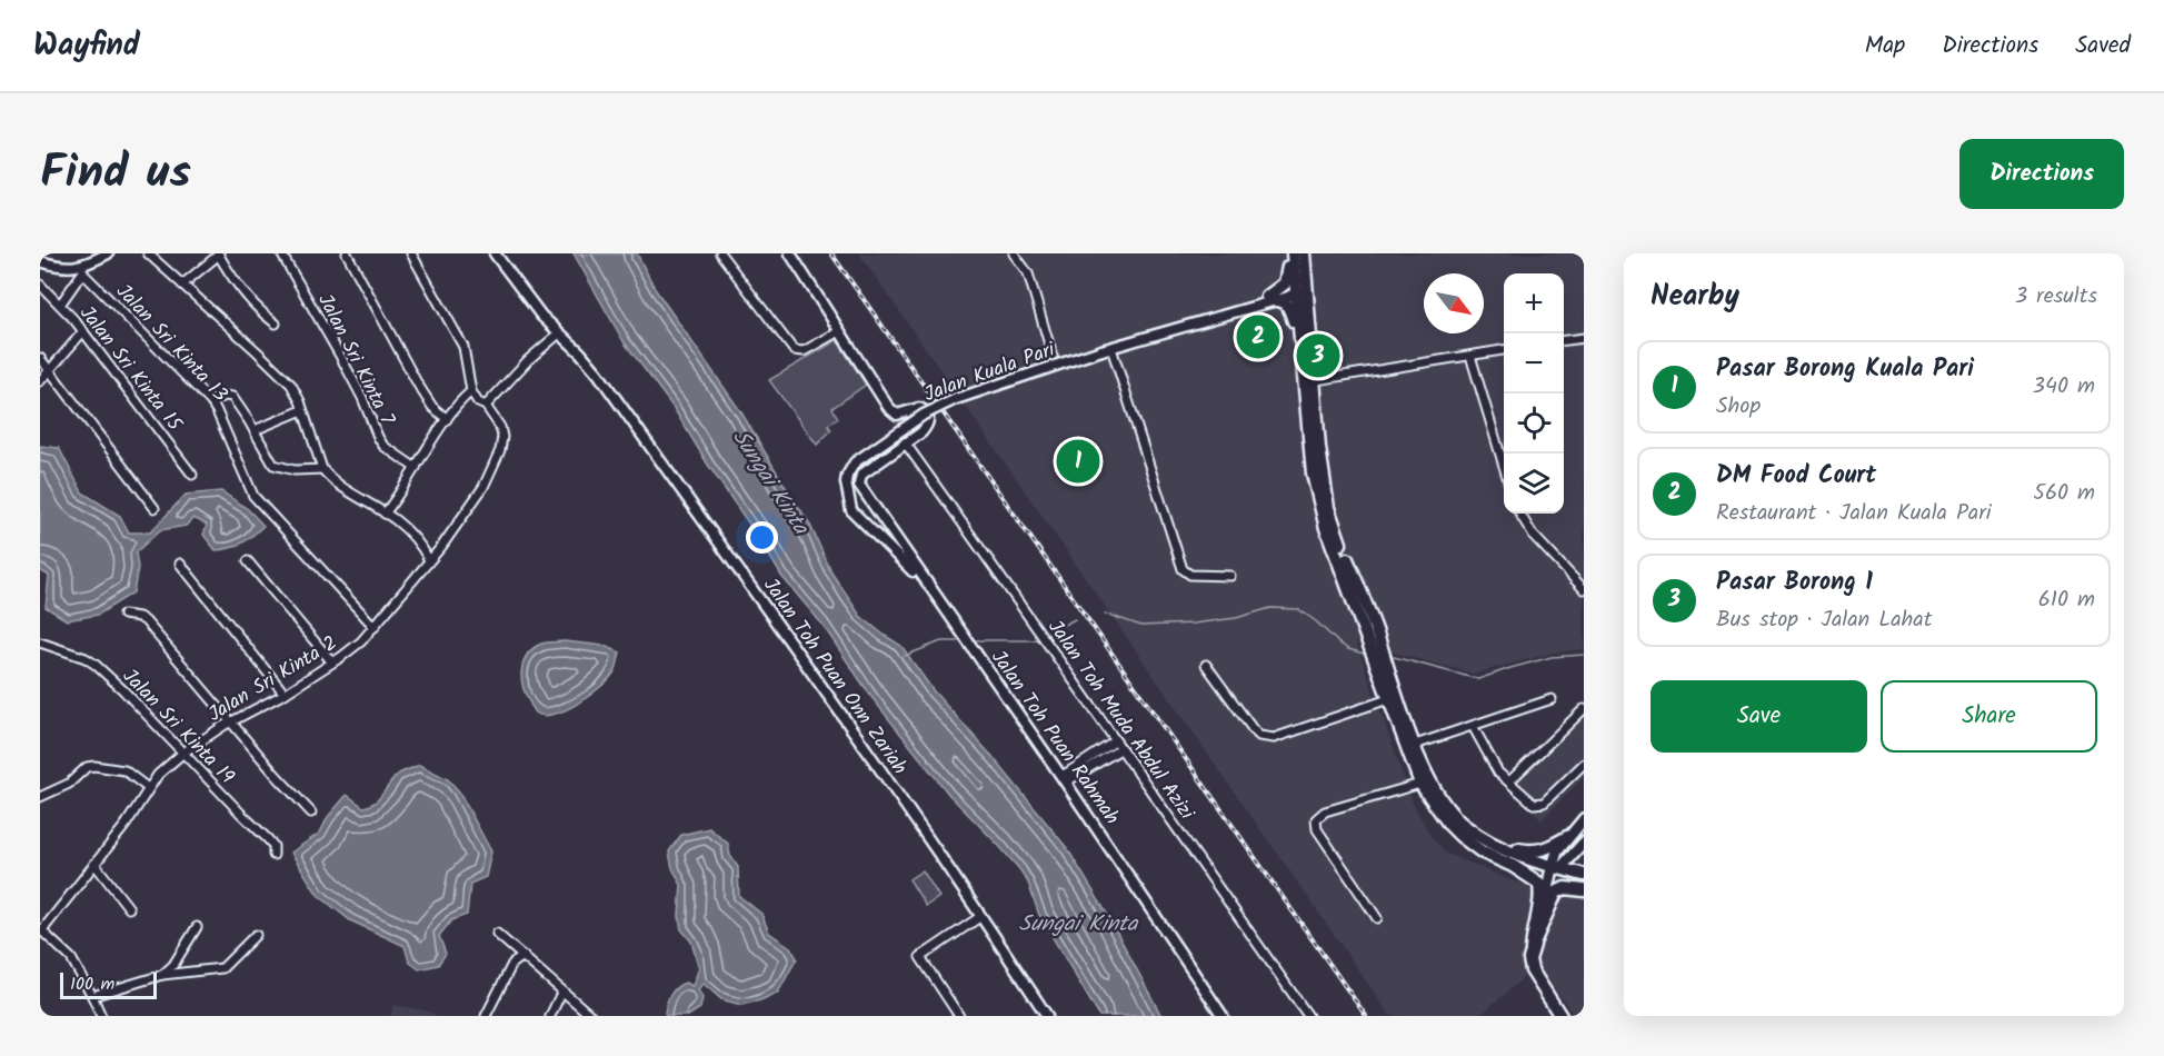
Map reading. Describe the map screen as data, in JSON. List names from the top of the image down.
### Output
{
  "streets": {
    "street": [
      "Jalan Sri Kinta 13",
      "Jalan Sri Kinta 7",
      "Jalan Sri Kinta 15",
      "Jalan Kuala Pari",
      "Jalan Toh Puan Onn Zariah",
      "Jalan Sri Kinta 2",
      "Jalan Toh Muda Abdul Azizi",
      "Jalan Sri Kinta 19",
      "Jalan Toh Puan Rahmah"
    ]
  },
  "crossings": [
    ["Jalan Sri Kinta 13", "Jalan Sri Kinta 2"],
    ["Jalan Sri Kinta 2", "Jalan Sri Kinta 19"],
    ["Jalan Toh Muda Abdul Azizi", "Jalan Toh Puan Rahmah"]
  ],
  "water": ["Sungai Kinta"],
  "scale_bar": "100 m",
  "north": "bottom right",
  "page": {
    "header": "Wayfind",
    "nav": ["Map", "Directions", "Saved"],
    "title": "Find us",
    "buttons": [
      "Directions",
      ["Save", "Share"]
    ],
    "heading": ["Nearby", "3 results"],
    "map_buttons": ["+", "−"],
    "pins": ["2", "3", "1"],
    "list": [
      {
        "mark": "1",
        "name": "Pasar Borong Kuala Pari",
        "note": "Shop",
        "value": "340 m"
      },
      {
        "mark": "2",
        "name": "DM Food Court",
        "note": "Restaurant · Jalan Kuala Pari",
        "value": "560 m"
      },
      {
        "mark": "3",
        "name": "Pasar Borong 1",
        "note": "Bus stop · Jalan Lahat",
        "value": "610 m"
      }
    ],
    "scale": "100 m"
  }
}
